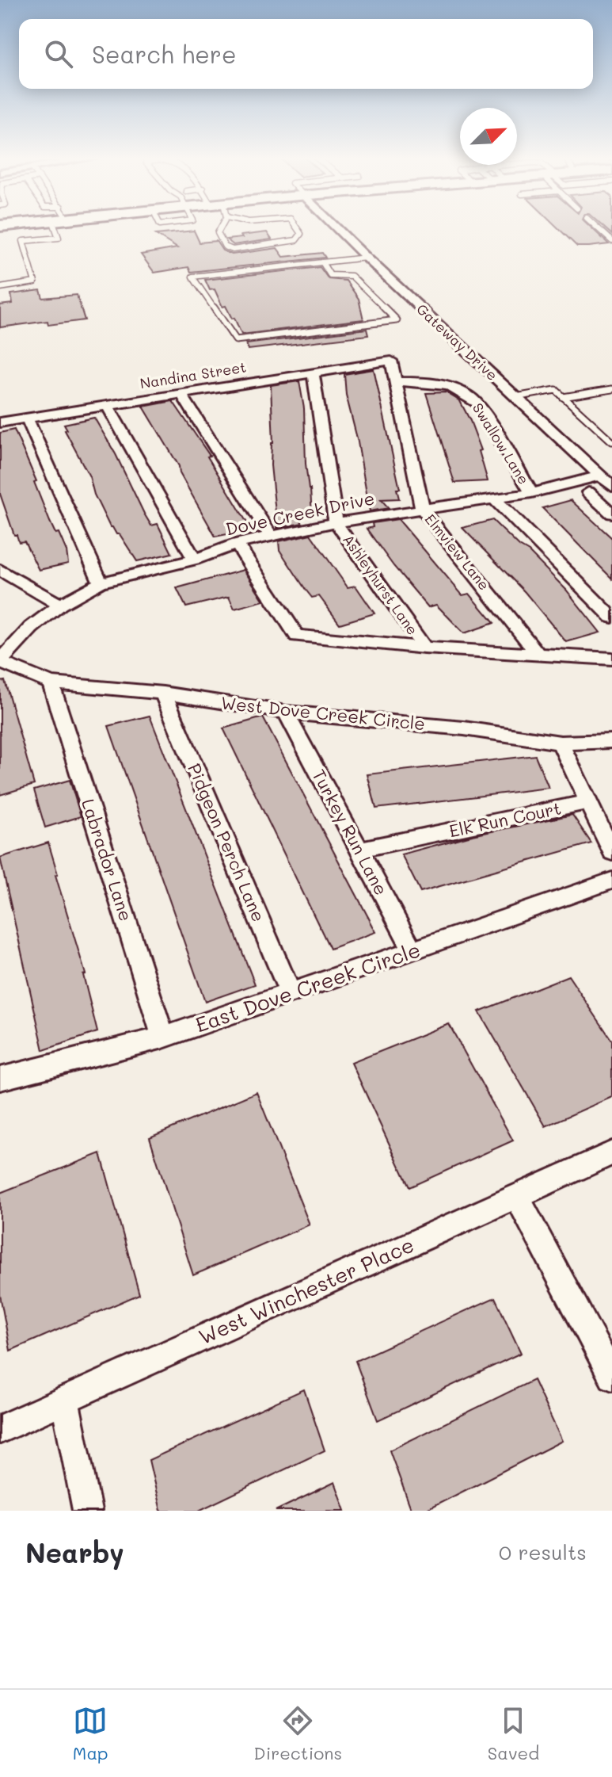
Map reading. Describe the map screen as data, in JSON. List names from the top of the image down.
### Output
{
  "streets": {
    "street": [
      "Gateway Drive",
      "Nandina Street",
      "Swallow Lane",
      "Dove Creek Drive",
      "Elmview Lane",
      "Ashleyhurst Lane",
      "West Dove Creek Circle",
      "Elk Run Court",
      "Turkey Run Lane",
      "Pidgeon Perch Lane",
      "Labrador Lane",
      "East Dove Creek Circle",
      "West Winchester Place"
    ]
  },
  "crossings": [
    ["Gateway Drive", "Dove Creek Drive"],
    ["Nandina Street", "Elmview Lane"],
    ["Nandina Street", "Ashleyhurst Lane"],
    ["Swallow Lane", "Dove Creek Drive"],
    ["Swallow Lane", "Elmview Lane"],
    ["Dove Creek Drive", "Elmview Lane"],
    ["Dove Creek Drive", "Ashleyhurst Lane"],
    ["Dove Creek Drive", "West Dove Creek Circle"],
    ["West Dove Creek Circle", "Elk Run Court"],
    ["West Dove Creek Circle", "Turkey Run Lane"],
    ["West Dove Creek Circle", "Pidgeon Perch Lane"],
    ["West Dove Creek Circle", "Labrador Lane"],
    ["Elk Run Court", "Turkey Run Lane"],
    ["Turkey Run Lane", "East Dove Creek Circle"],
    ["Pidgeon Perch Lane", "East Dove Creek Circle"],
    ["Labrador Lane", "East Dove Creek Circle"]
  ],
  "north": "top right",
  "page": {
    "search": "Search here",
    "heading": ["Nearby", "0 results"],
    "nav": ["Map", "Directions", "Saved"]
  }
}
